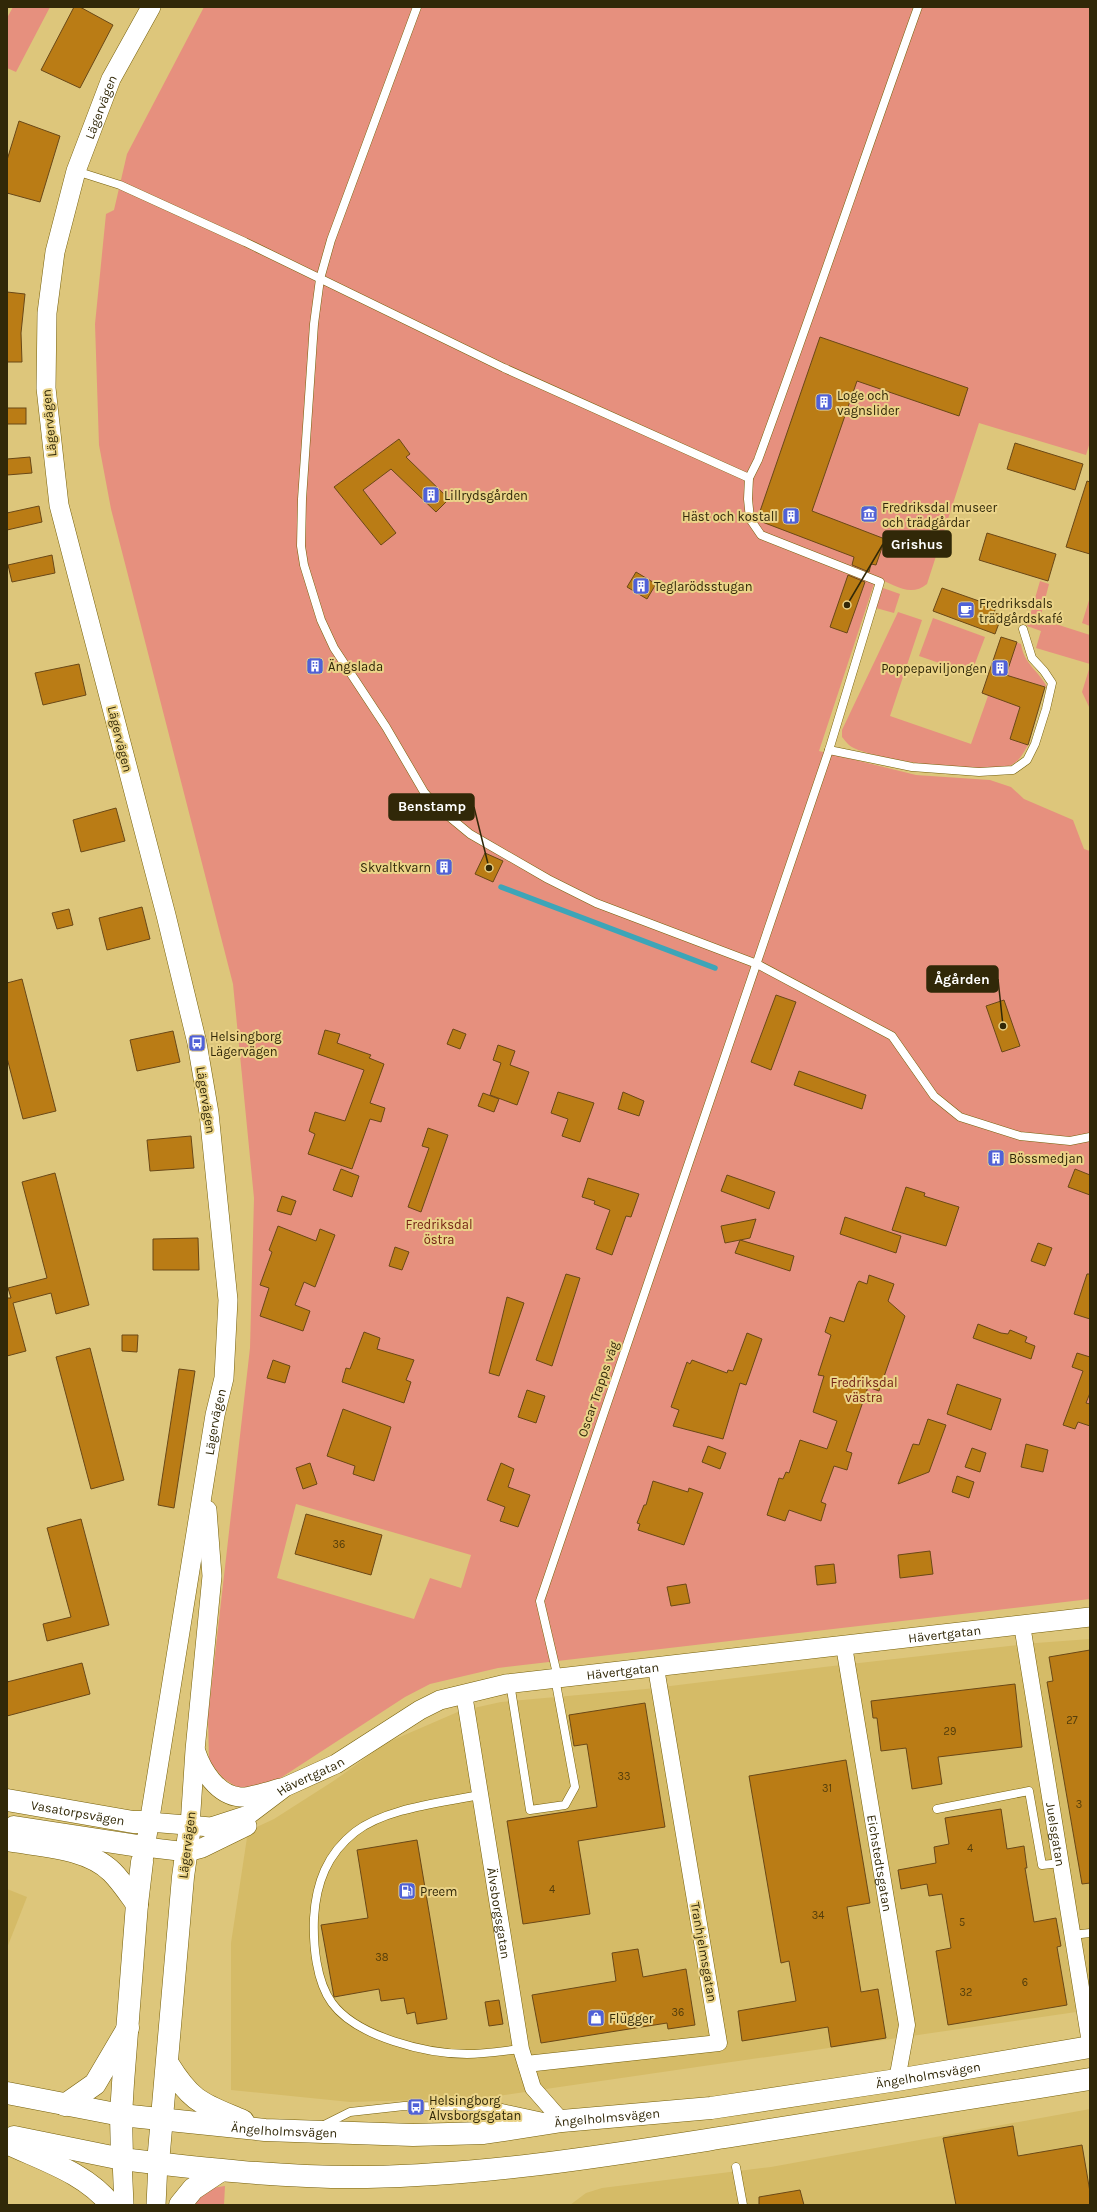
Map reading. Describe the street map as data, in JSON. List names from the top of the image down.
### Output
{
  "streets": {
    "main road": ["Lägervägen", "Vasatorpsvägen", "Ängelholmsvägen"],
    "street": [
      "Hävertgatan",
      "Juelsgatan",
      "Eichstedtsgatan",
      "Älvsborgsgatan",
      "Tranhjelmsgatan"
    ],
    "lane": ["Oscar Trapps väg"]
  },
  "crossings": [
    ["Lägervägen", "Hävertgatan"],
    ["Lägervägen", "Vasatorpsvägen"],
    ["Lägervägen", "Ängelholmsvägen"],
    ["Oscar Trapps väg", "Hävertgatan"],
    ["Hävertgatan", "Vasatorpsvägen"],
    ["Hävertgatan", "Juelsgatan"],
    ["Hävertgatan", "Eichstedtsgatan"],
    ["Hävertgatan", "Älvsborgsgatan"],
    ["Hävertgatan", "Tranhjelmsgatan"],
    ["Eichstedtsgatan", "Ängelholmsvägen"],
    ["Älvsborgsgatan", "Tranhjelmsgatan"],
    ["Älvsborgsgatan", "Ängelholmsvägen"]
  ],
  "parks": ["Fredriksdal östra", "Fredriksdal västra"],
  "places": {
    "building": [
      "Loge och vagnslider",
      "Lillrydsgården",
      "Häst och kostall",
      "Teglarödsstugan",
      "Ängslada",
      "Poppepaviljongen",
      "Skvaltkvarn",
      "Bössmedjan"
    ],
    "museum": ["Fredriksdal museer och trädgårdar"],
    "other": ["Grishus", "Benstamp", "Ågården"],
    "cafe": ["Fredriksdals trädgårdskafé"],
    "bus stop": ["Helsingborg Lägervägen", "Helsingborg Älvsborgsgatan"],
    "fuel station": ["Preem"],
    "shop": ["Flügger"]
  },
  "house_numbers": [
    "36",
    "27",
    "29",
    "33",
    "31",
    "3",
    "4",
    "4",
    "34",
    "5",
    "38",
    "6",
    "32",
    "36"
  ]
}
